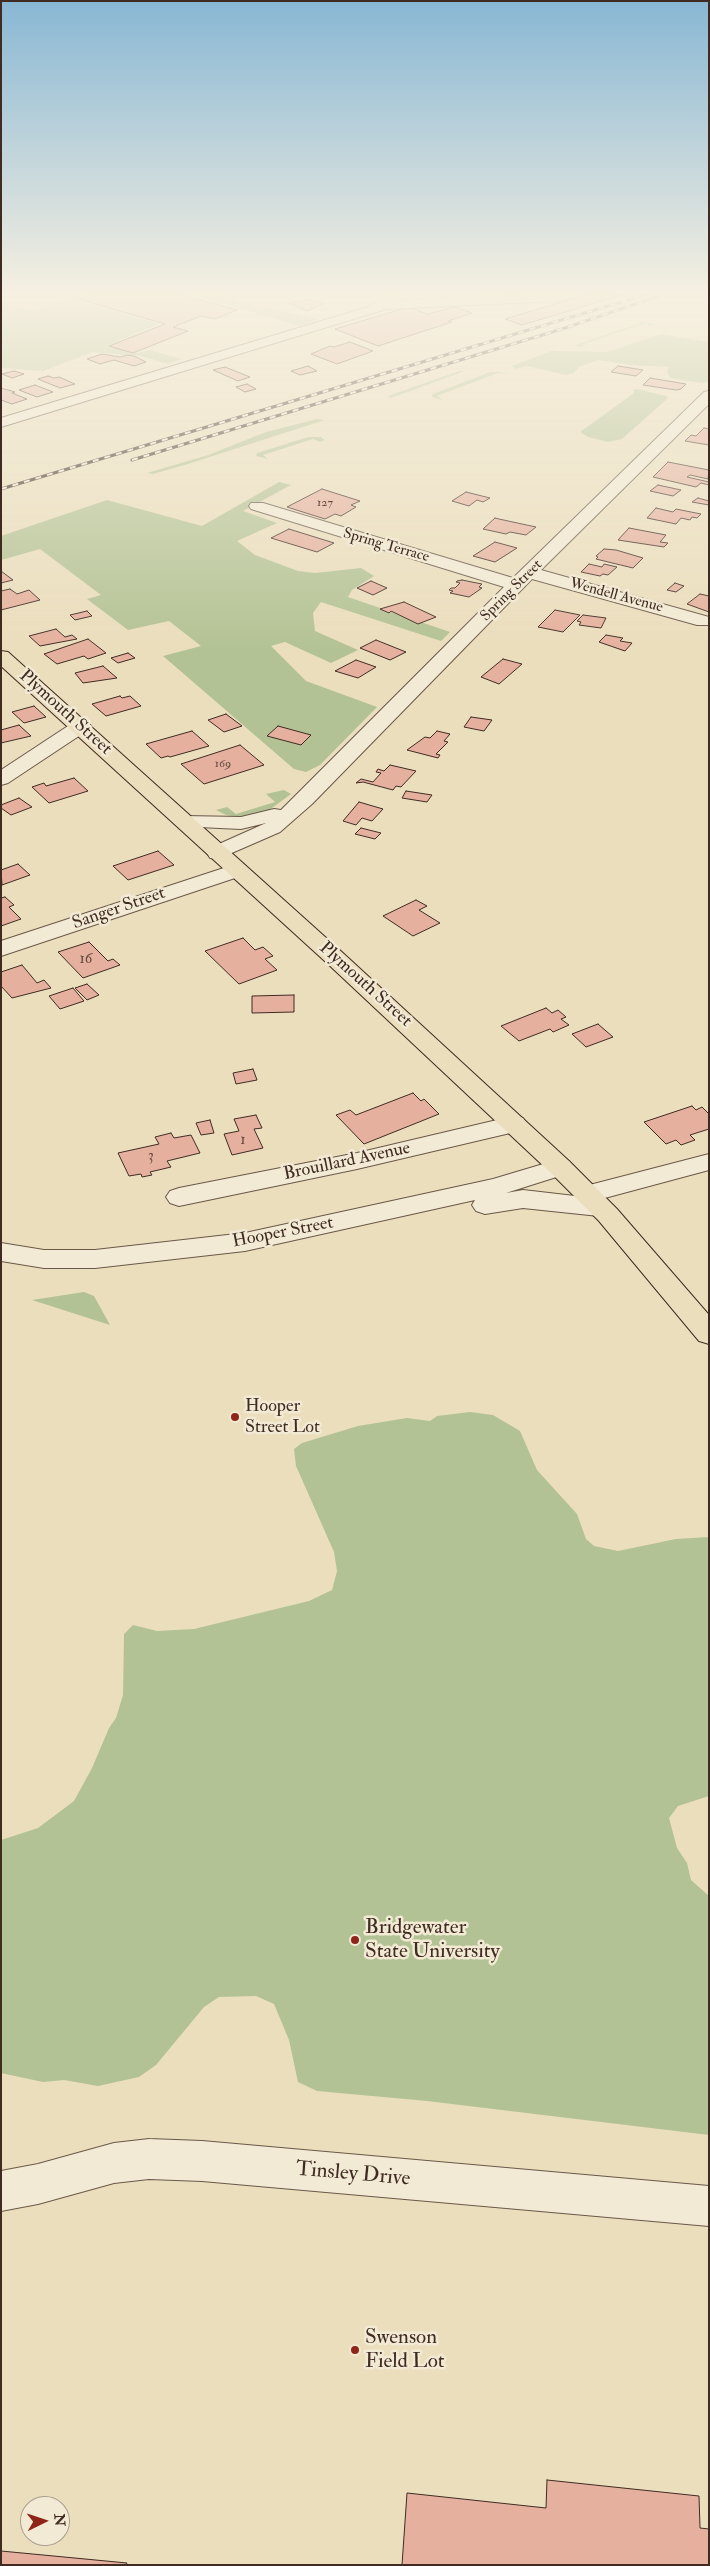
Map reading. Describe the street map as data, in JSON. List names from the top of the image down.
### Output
{
  "streets": {
    "main road": ["Plymouth Street"],
    "street": [
      "Spring Terrace",
      "Spring Street",
      "Wendell Avenue",
      "Sanger Street",
      "Brouillard Avenue",
      "Hooper Street",
      "Tinsley Drive"
    ]
  },
  "crossings": [
    ["Spring Terrace", "Spring Street"],
    ["Spring Street", "Wendell Avenue"],
    ["Spring Street", "Plymouth Street"],
    ["Spring Street", "Sanger Street"],
    ["Plymouth Street", "Sanger Street"],
    ["Plymouth Street", "Brouillard Avenue"],
    ["Plymouth Street", "Hooper Street"]
  ],
  "places": ["Hooper Street Lot", "Bridgewater State University", "Swenson Field Lot"],
  "house_numbers": [
    "127",
    "169",
    "16",
    "1",
    "3"
  ],
  "north": "right"
}
